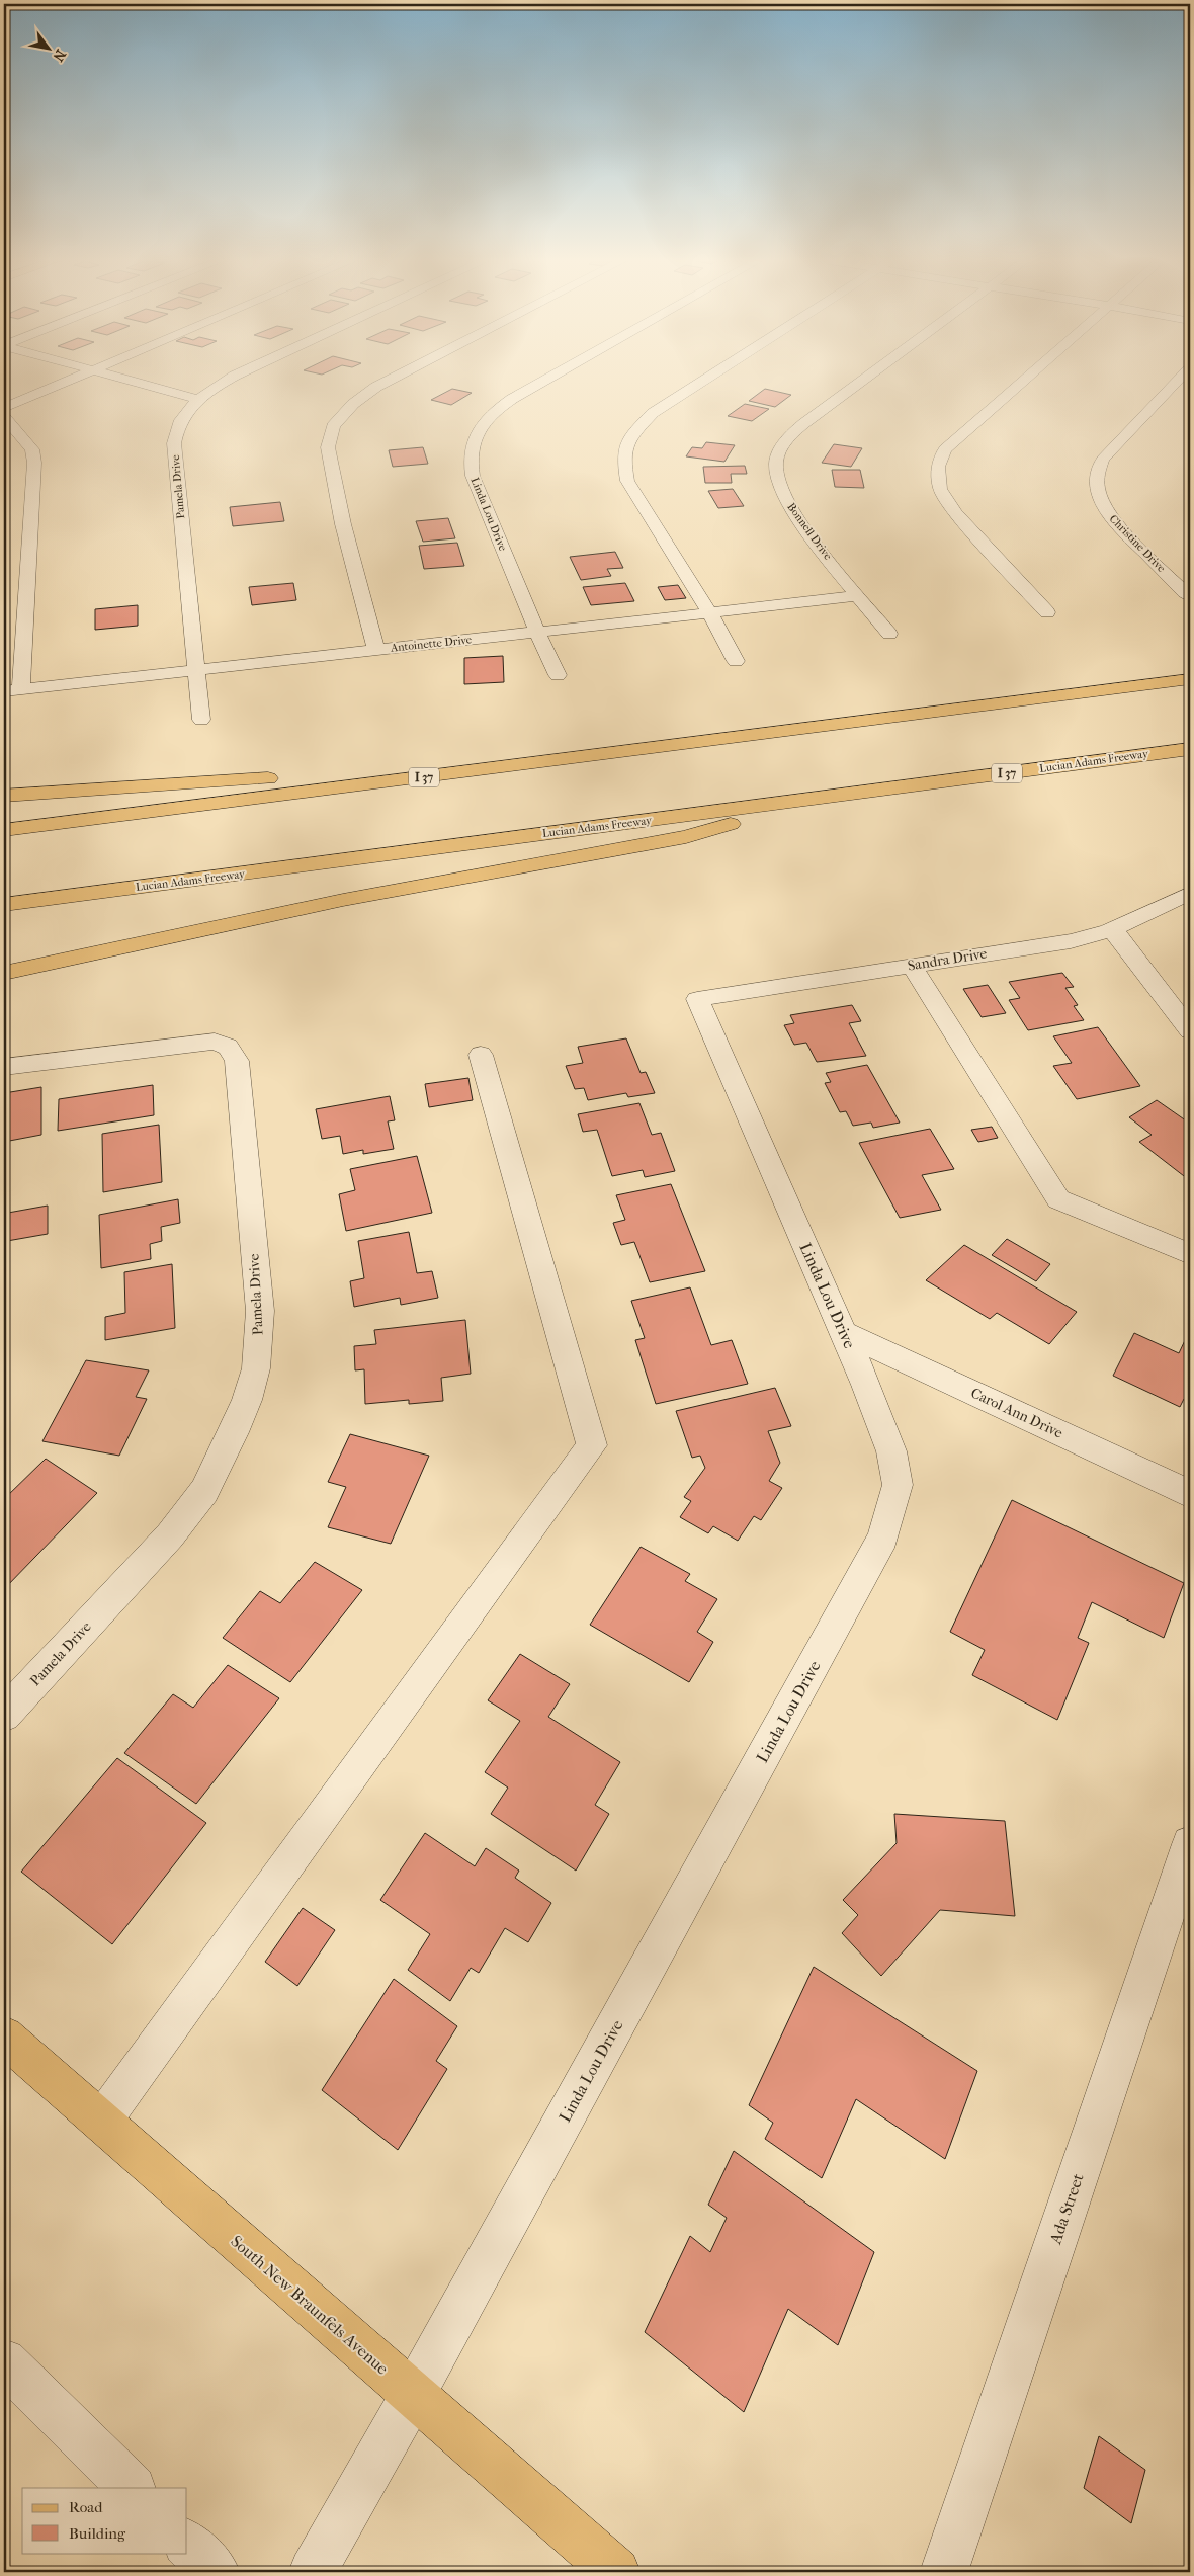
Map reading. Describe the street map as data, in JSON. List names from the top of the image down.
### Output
{
  "streets": {
    "main road": ["Lucian Adams Freeway", "I 37", "South New Braunfels Avenue"],
    "street": [
      "Pamela Drive",
      "Linda Lou Drive",
      "Bonnell Drive",
      "Christine Drive",
      "Antoinette Drive",
      "Sandra Drive",
      "Carol Ann Drive",
      "Ada Street"
    ]
  },
  "crossings": [
    ["Pamela Drive", "Antoinette Drive"],
    ["Linda Lou Drive", "Antoinette Drive"],
    ["Linda Lou Drive", "Sandra Drive"],
    ["Linda Lou Drive", "Carol Ann Drive"],
    ["Linda Lou Drive", "South New Braunfels Avenue"],
    ["Bonnell Drive", "Antoinette Drive"]
  ],
  "legend": ["Road", "Building"],
  "north": "bottom right"
}
